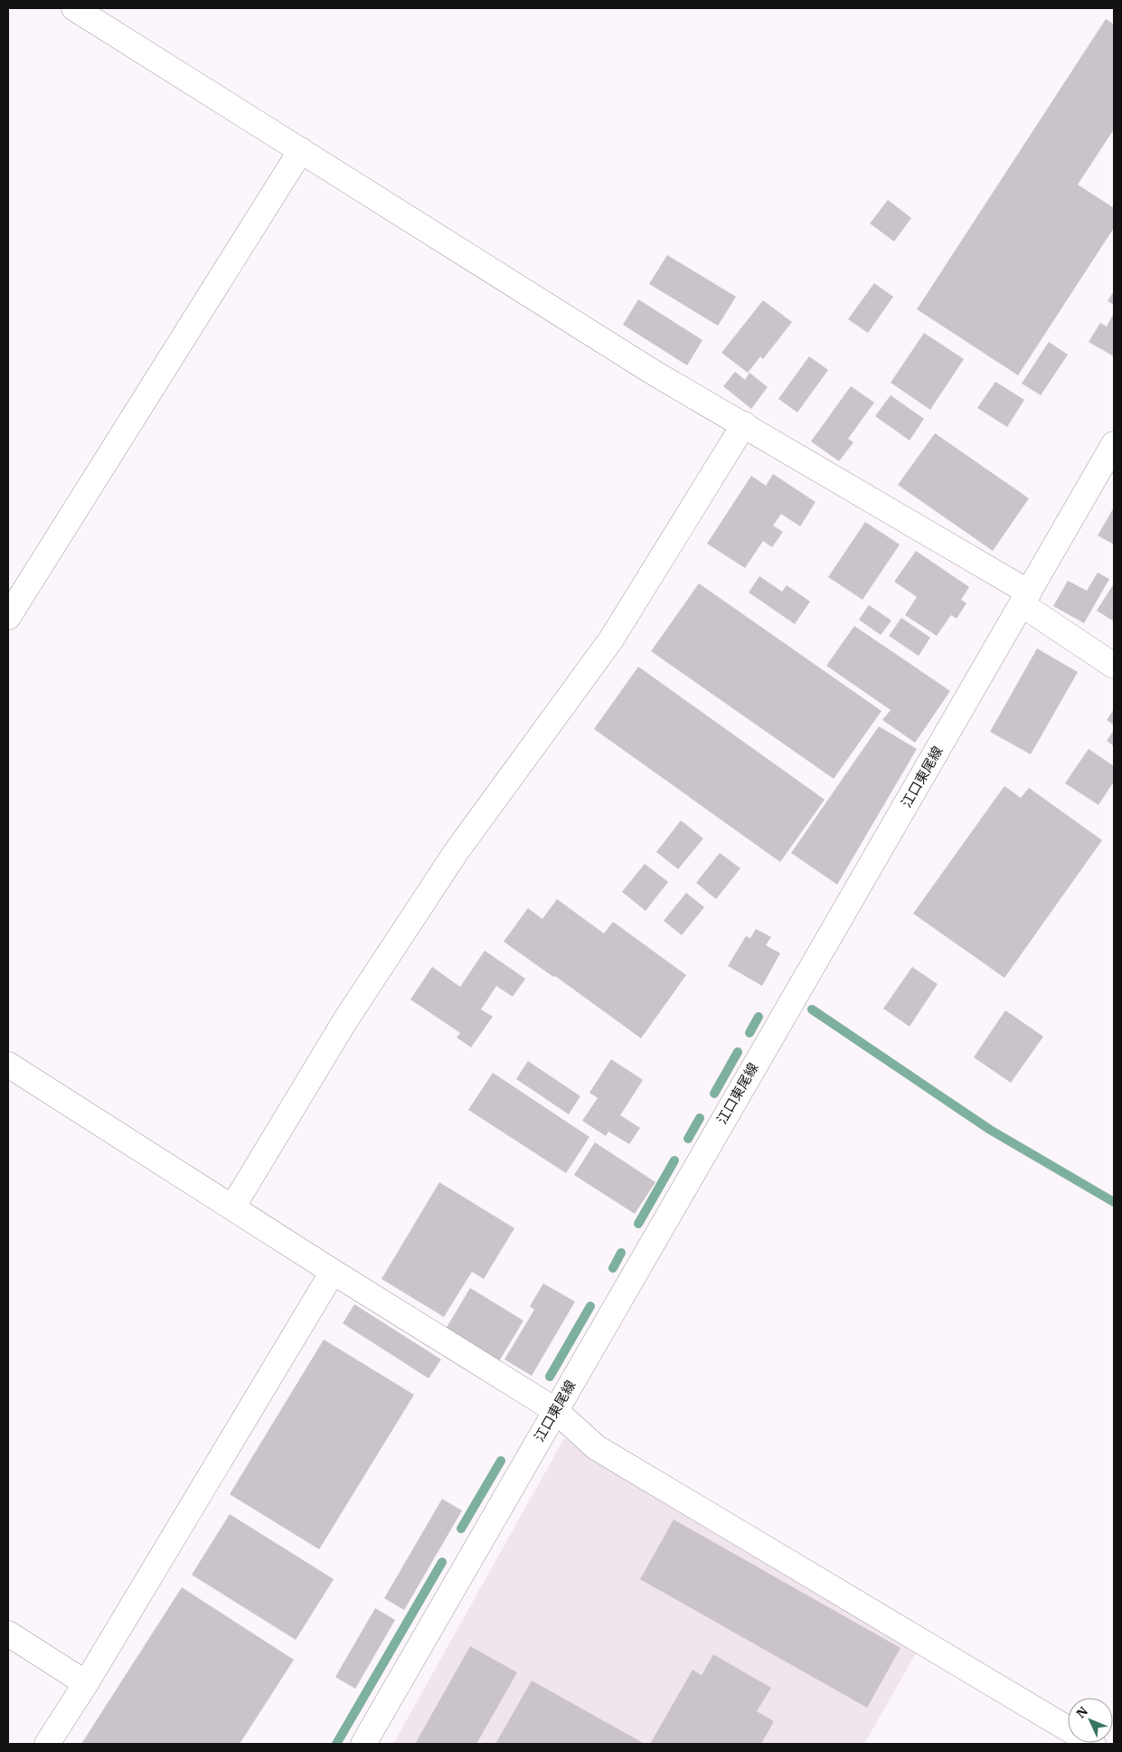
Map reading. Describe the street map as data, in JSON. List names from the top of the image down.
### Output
{
  "streets": {
    "street": ["江口東尾線"]
  },
  "north": "top left"
}
